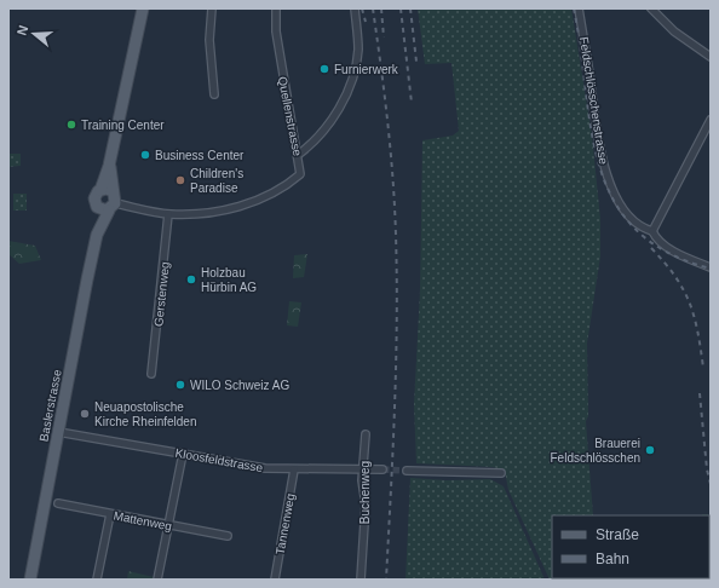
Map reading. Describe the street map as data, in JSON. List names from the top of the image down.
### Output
{
  "streets": {
    "main road": ["Baslerstrasse"],
    "street": [
      "Feldschlösschenstrasse",
      "Quellenstrasse",
      "Gerstenweg",
      "Kloosfeldstrasse",
      "Buchenweg",
      "Mattenweg",
      "Tannenweg"
    ]
  },
  "crossings": [
    ["Quellenstrasse", "Gerstenweg"],
    ["Quellenstrasse", "Baslerstrasse"],
    ["Baslerstrasse", "Kloosfeldstrasse"],
    ["Kloosfeldstrasse", "Buchenweg"],
    ["Kloosfeldstrasse", "Tannenweg"]
  ],
  "places": [
    "Furnierwerk",
    "Training Center",
    "Business Center",
    "Children's Paradise",
    "Holzbau Hürbin AG",
    "WILO Schweiz AG",
    "Neuapostolische Kirche Rheinfelden",
    "Brauerei Feldschlösschen"
  ],
  "legend": ["Straße", "Bahn"],
  "north": "left"
}
